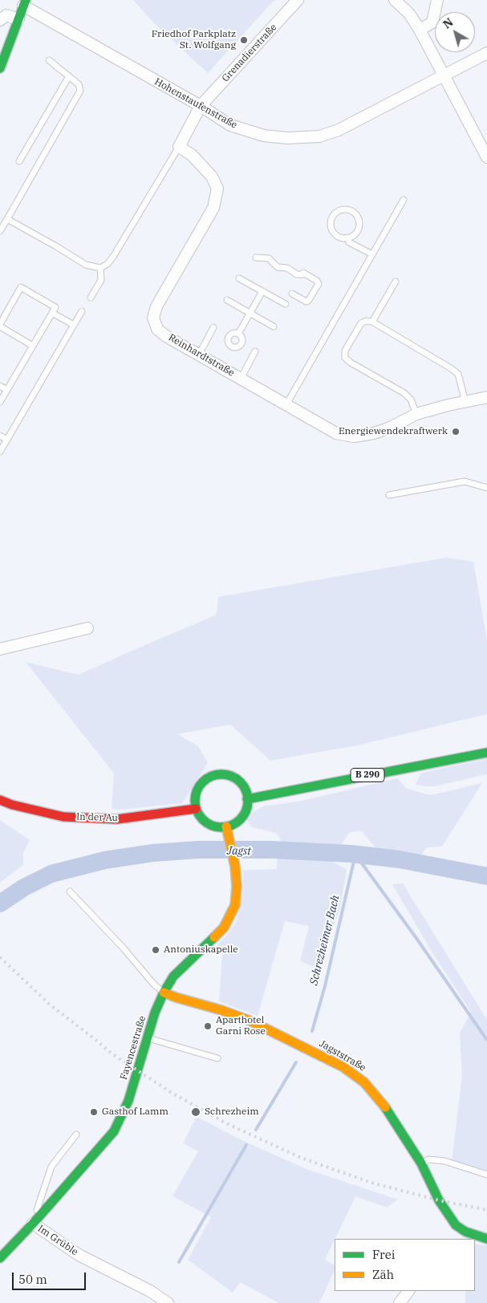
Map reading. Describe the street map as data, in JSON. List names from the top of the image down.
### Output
{
  "streets": {
    "main road": [
      "B 290",
      "In der Au",
      "Fayencestraße",
      "Jagststraße"
    ],
    "street": [
      "Grenadierstraße",
      "Hohenstaufenstraße",
      "Reinhardtstraße",
      "Im Grüble"
    ]
  },
  "crossings": [
    ["Grenadierstraße", "Hohenstaufenstraße"],
    ["B 290", "In der Au"],
    ["B 290", "Fayencestraße"],
    ["In der Au", "Fayencestraße"],
    ["Fayencestraße", "Jagststraße"],
    ["Fayencestraße", "Im Grüble"]
  ],
  "water": ["Jagst", "Schrezheimer Bach"],
  "places": [
    "Friedhof Parkplatz St. Wolfgang",
    "Energiewendekraftwerk",
    "Antoniuskapelle",
    "Aparthotel Garni Rose",
    "Gasthof Lamm",
    "Schrezheim"
  ],
  "legend": ["Frei", "Zäh"],
  "scale_bar": "50 m",
  "north": "top left"
}
